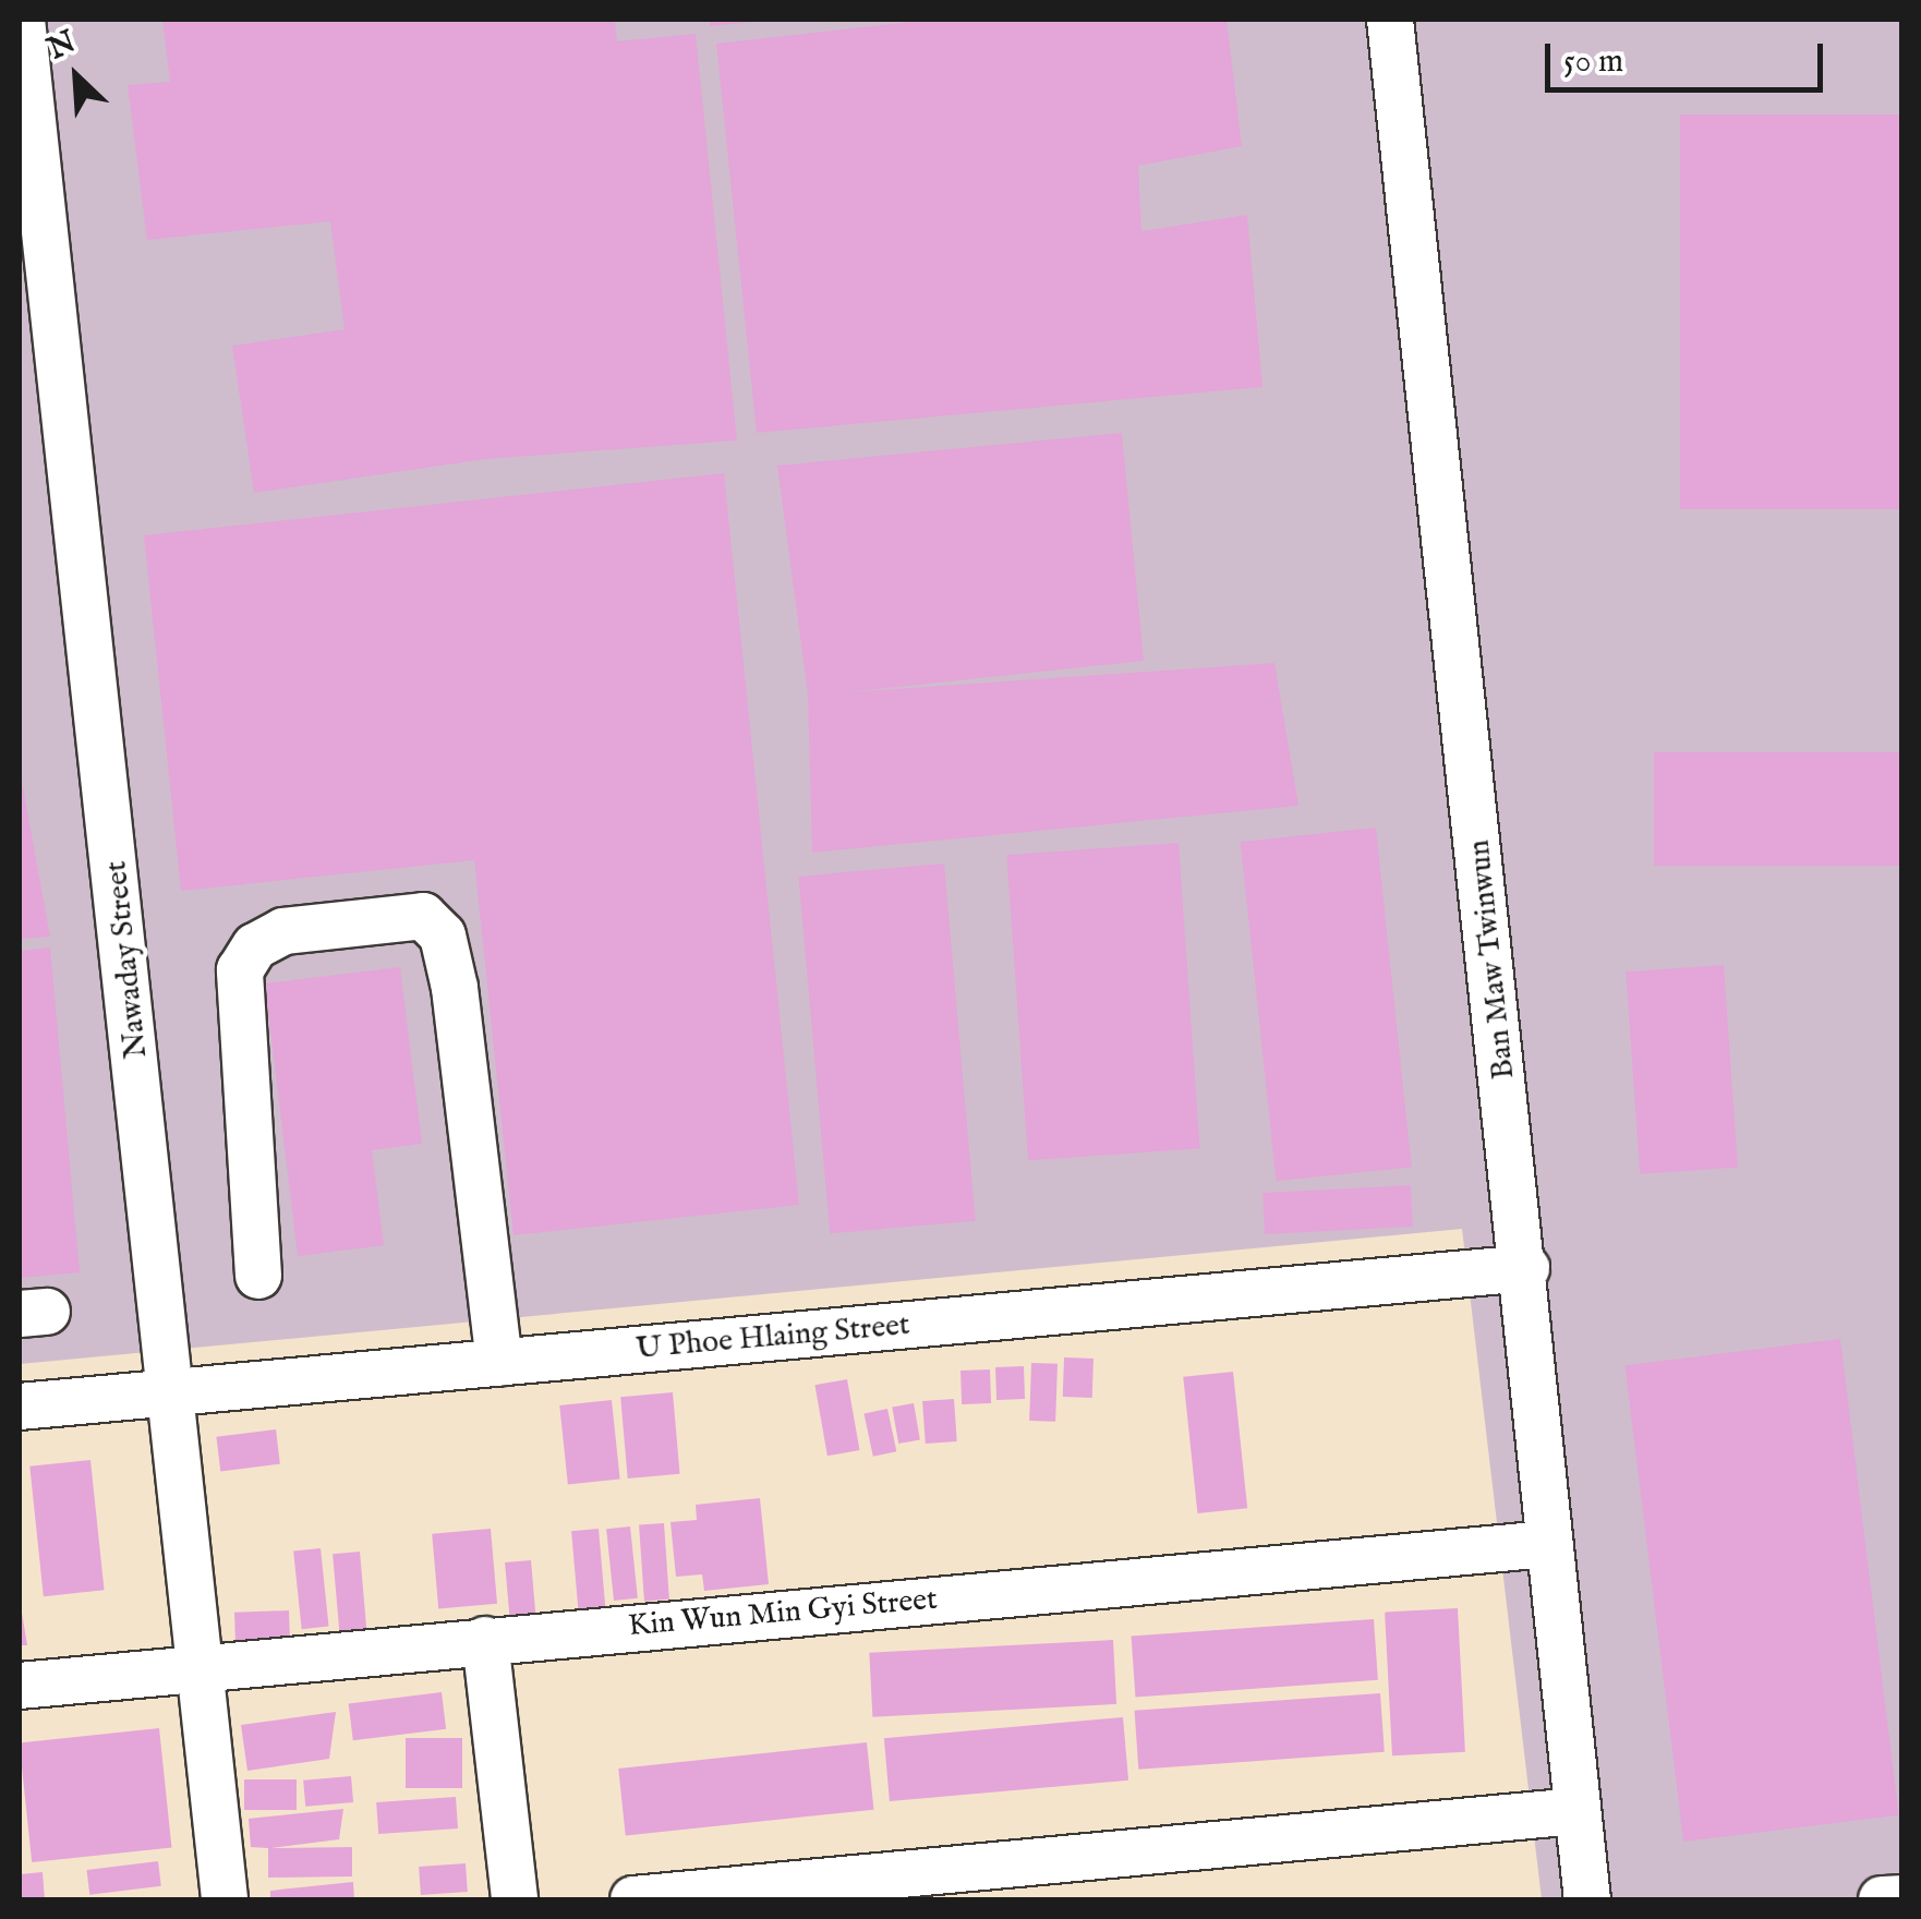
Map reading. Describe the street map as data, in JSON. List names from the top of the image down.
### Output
{
  "streets": {
    "street": [
      "Nawaday Street",
      "Ban Maw Twinwun",
      "U Phoe Hlaing Street",
      "Kin Wun Min Gyi Street"
    ]
  },
  "crossings": [
    ["Nawaday Street", "U Phoe Hlaing Street"],
    ["Nawaday Street", "Kin Wun Min Gyi Street"],
    ["Ban Maw Twinwun", "U Phoe Hlaing Street"],
    ["Ban Maw Twinwun", "Kin Wun Min Gyi Street"]
  ],
  "scale_bar": "50 m",
  "north": "top left"
}
